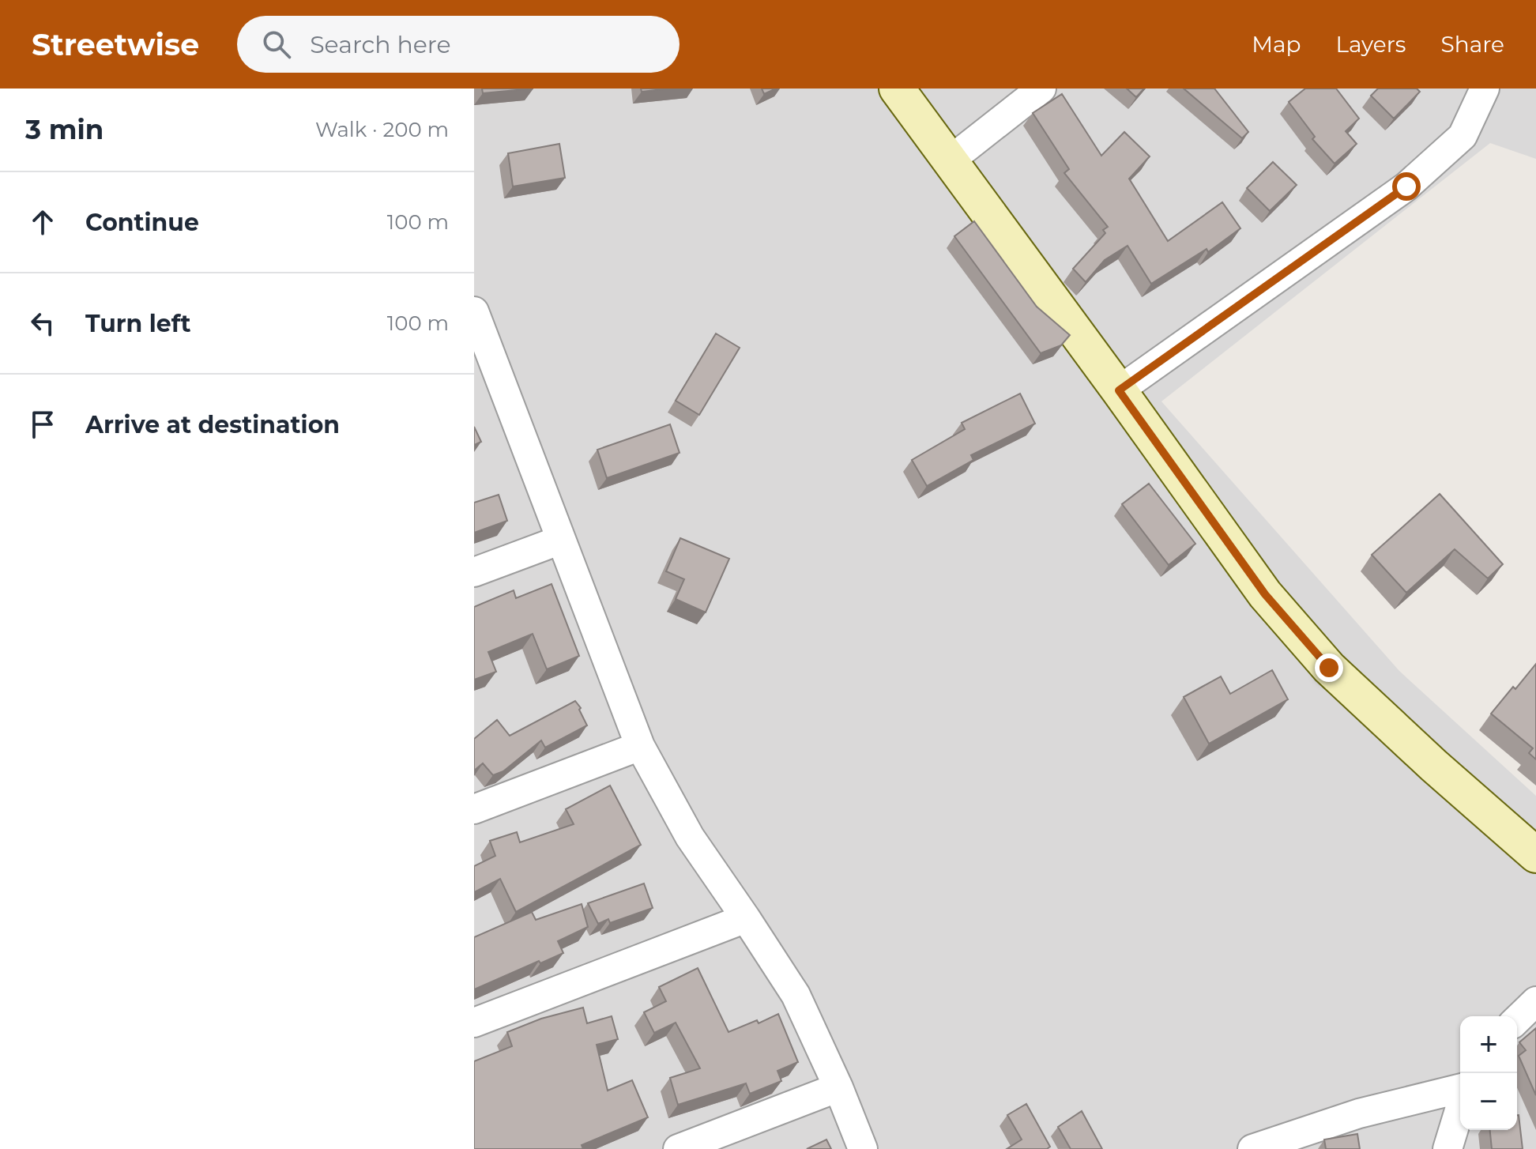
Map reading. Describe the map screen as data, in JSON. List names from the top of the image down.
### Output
{
  "page": {
    "header": "Streetwise",
    "search": "Search here",
    "nav": ["Map", "Layers", "Share"],
    "heading": ["3 min", "Walk · 200 m"],
    "list": [
      ["Continue", "100 m"],
      ["Turn left", "100 m"],
      "Arrive at destination"
    ],
    "map_buttons": ["+", "−"]
  }
}
